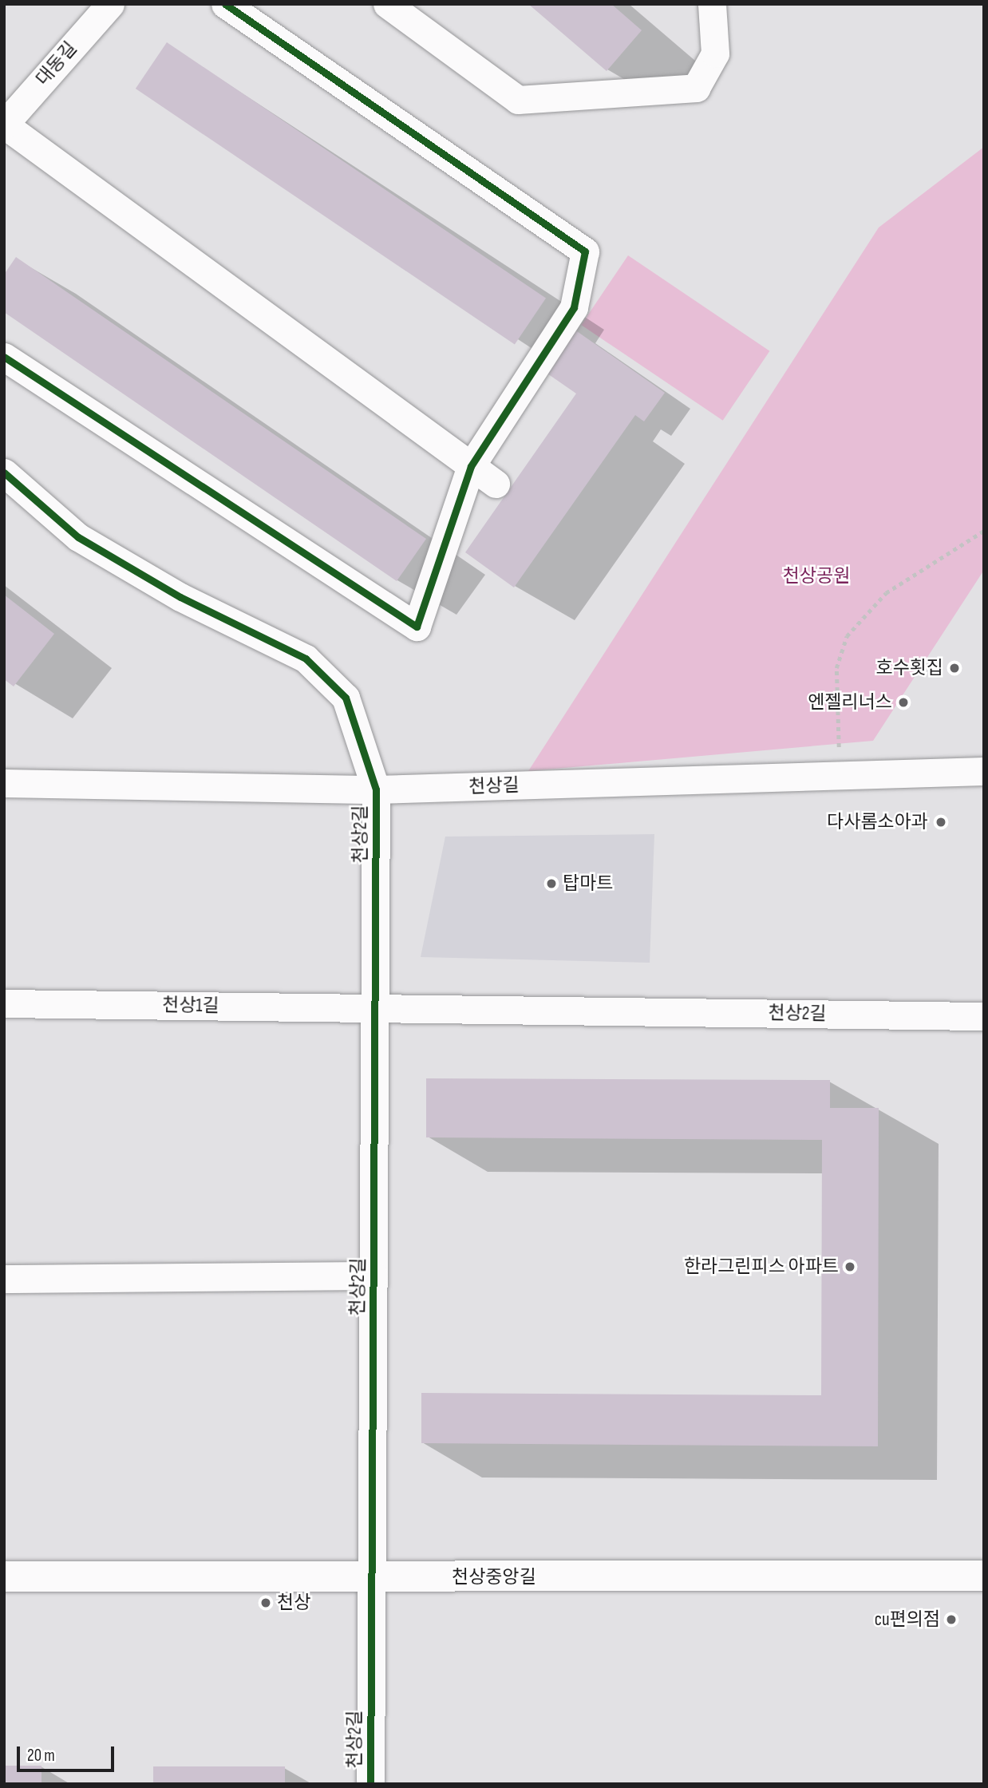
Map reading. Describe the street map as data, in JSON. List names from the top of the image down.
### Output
{
  "streets": {
    "street": [
      "대동길",
      "천상길",
      "천상2길",
      "천상1길",
      "천상중앙길"
    ]
  },
  "crossings": [
    ["천상길", "천상2길"],
    ["천상2길", "천상1길"],
    ["천상2길", "천상중앙길"]
  ],
  "parks": ["천상공원"],
  "places": [
    "호수횟집",
    "엔젤리너스",
    "다사롬소아과",
    "탑마트",
    "한라그린피스 아파트",
    "천상",
    "cu편의점"
  ],
  "scale_bar": "20 m"
}
